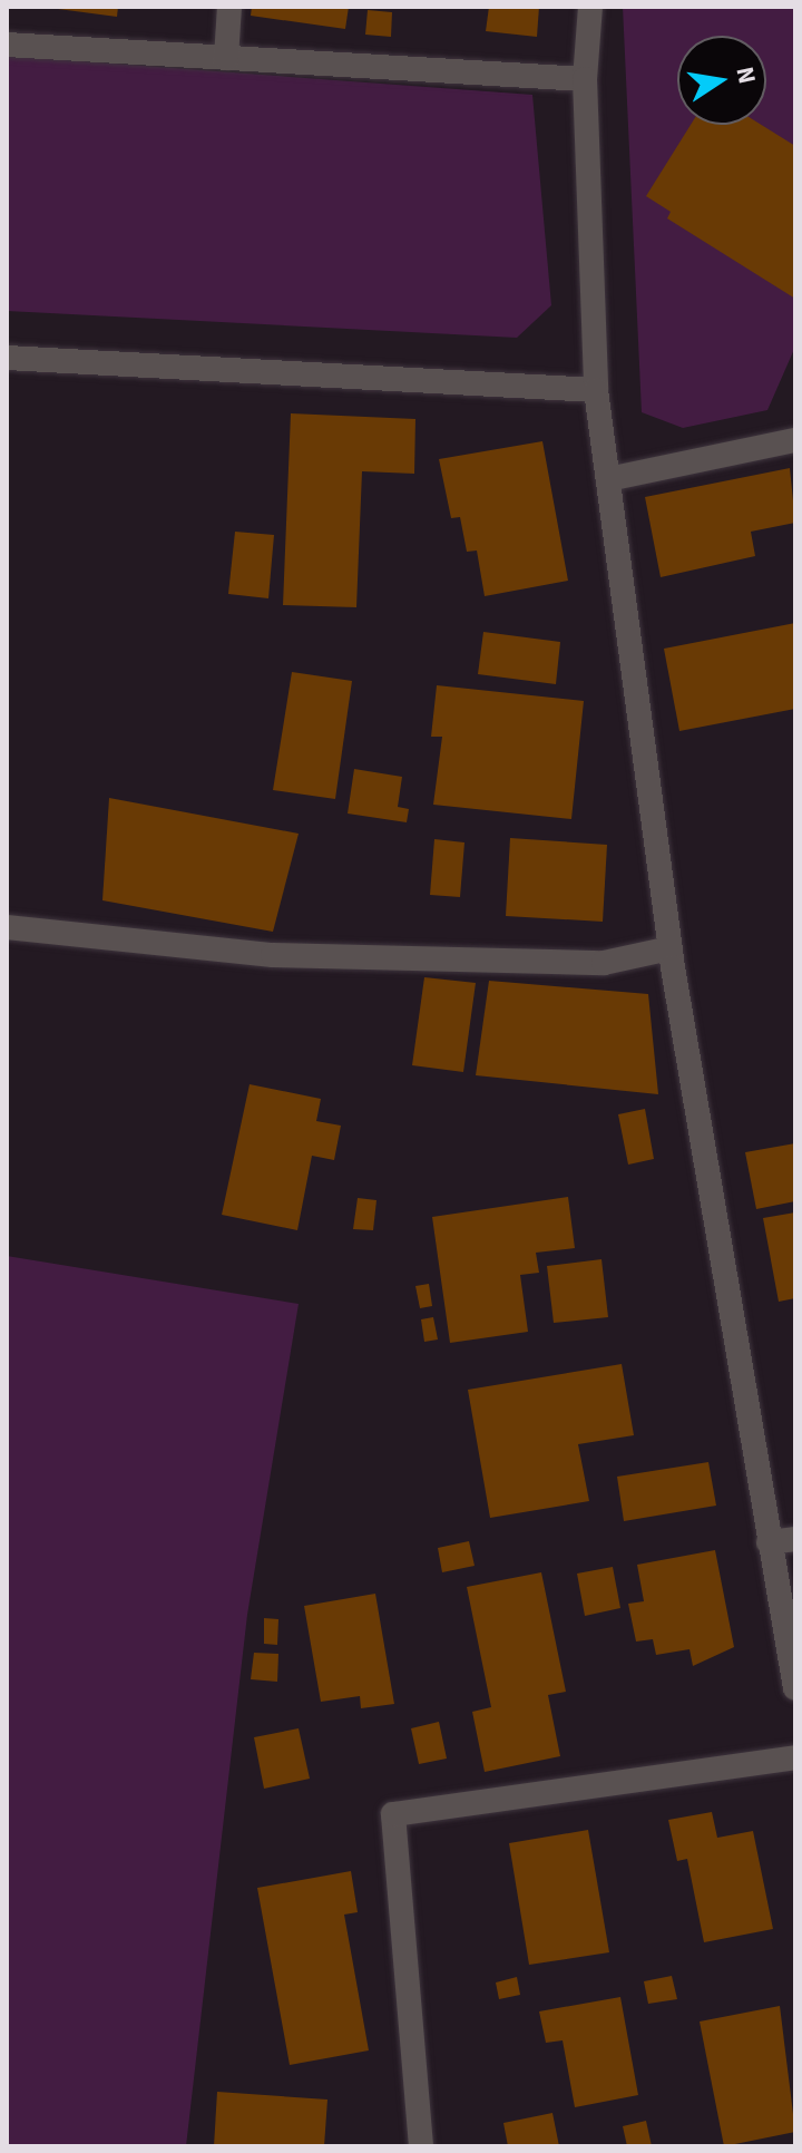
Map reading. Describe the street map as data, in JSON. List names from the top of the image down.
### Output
{
  "north": "right"
}
